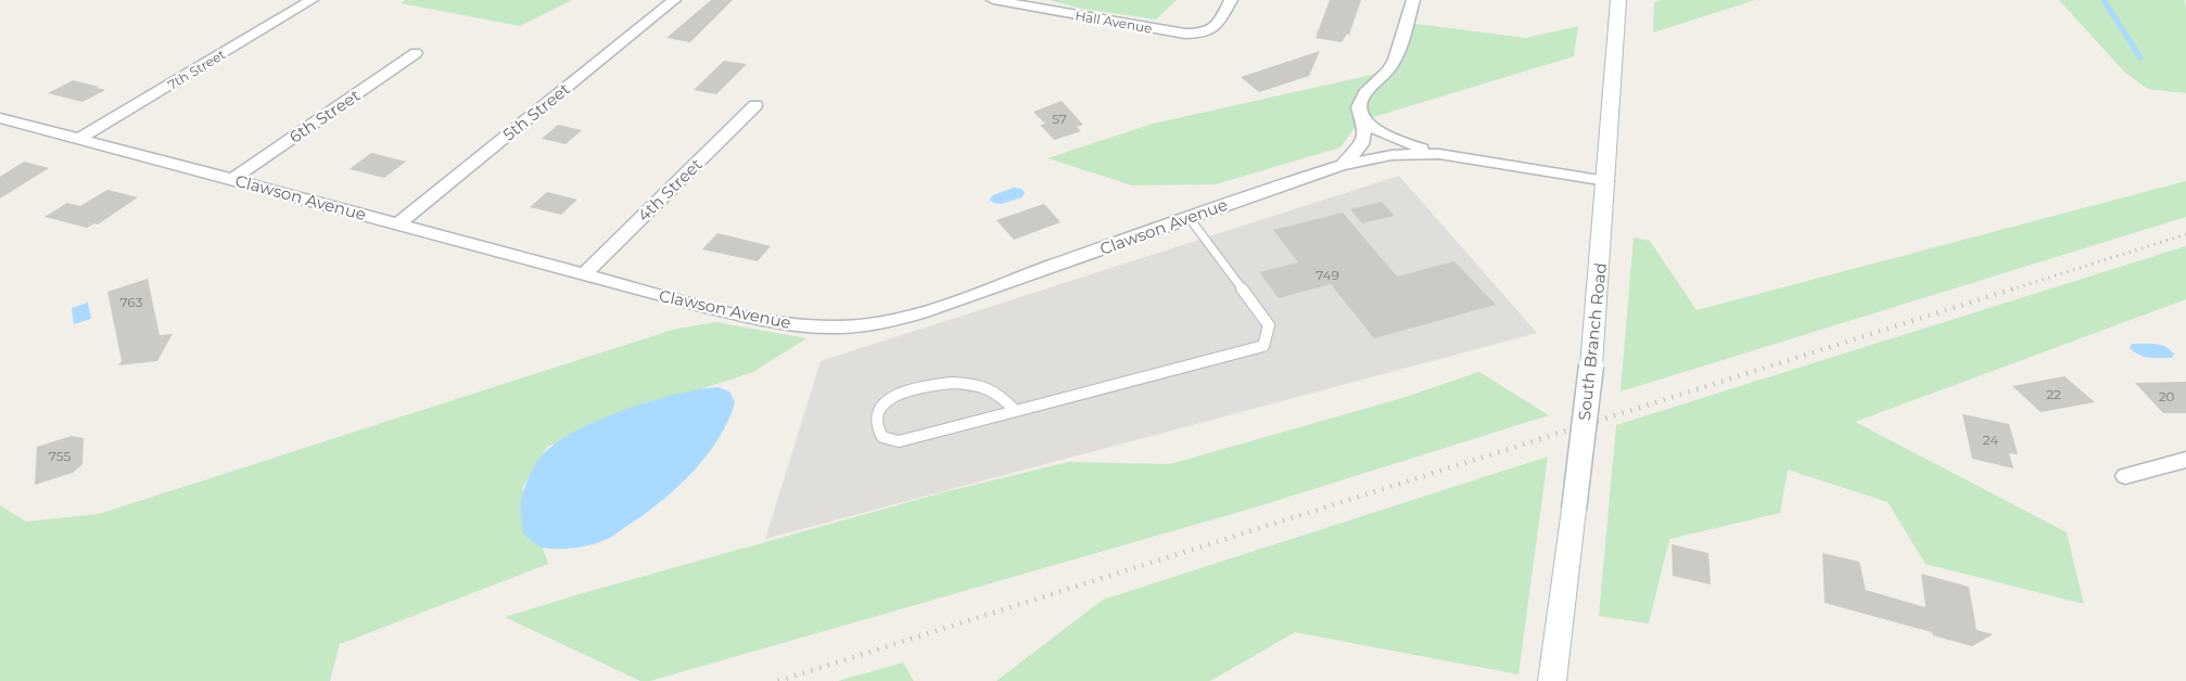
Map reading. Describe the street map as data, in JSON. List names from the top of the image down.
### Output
{
  "streets": {
    "street": [
      "Hall Avenue",
      "7th Street",
      "5th Street",
      "6th Street",
      "4th Street",
      "Clawson Avenue",
      "South Branch Road"
    ]
  },
  "crossings": [
    ["7th Street", "Clawson Avenue"],
    ["5th Street", "Clawson Avenue"],
    ["6th Street", "Clawson Avenue"],
    ["4th Street", "Clawson Avenue"],
    ["Clawson Avenue", "South Branch Road"]
  ],
  "house_numbers": [
    "57",
    "749",
    "763",
    "22",
    "20",
    "24",
    "755"
  ]
}
